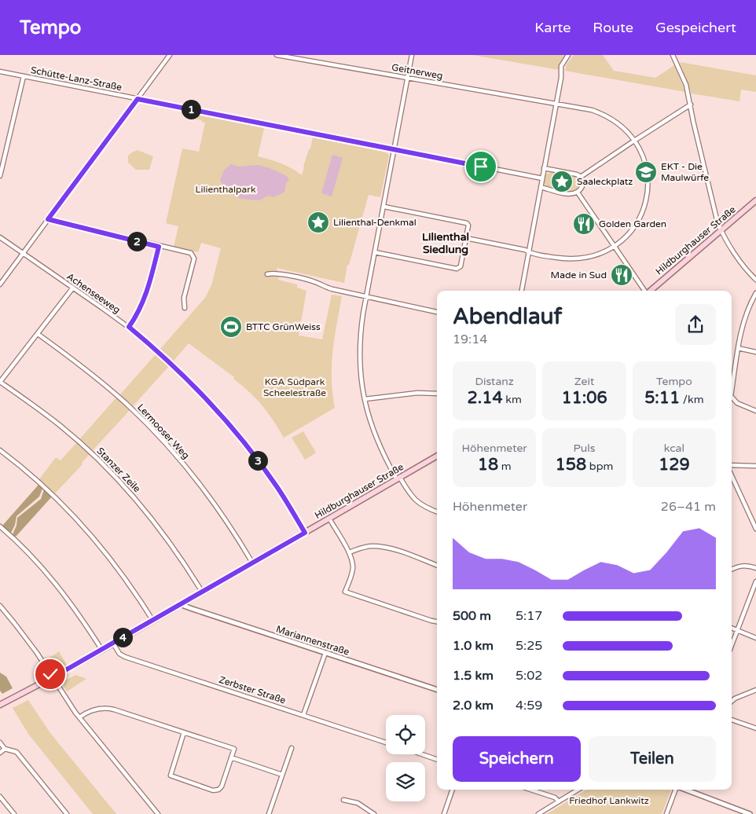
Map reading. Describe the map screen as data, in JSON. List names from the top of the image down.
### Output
{
  "streets": {
    "main road": ["Hildburghauser Straße"],
    "street": [
      "Geitnerweg",
      "Schütte-Lanz-Straße",
      "Achenseeweg",
      "Lermooser Weg",
      "Stanzer Zeile",
      "Mariannenstraße",
      "Zerbster Straße"
    ]
  },
  "crossings": [
    ["Hildburghauser Straße", "Achenseeweg"],
    ["Hildburghauser Straße", "Lermooser Weg"],
    ["Hildburghauser Straße", "Stanzer Zeile"],
    ["Hildburghauser Straße", "Mariannenstraße"],
    ["Hildburghauser Straße", "Zerbster Straße"]
  ],
  "districts": ["Lilienthal Siedlung"],
  "parks": ["Lilienthalpark", "KGA Südpark Scheelestraße", "Friedhof Lankwitz"],
  "places": {
    "school or university": ["EKT - Die Maulwürfe"],
    "place": ["Saaleckplatz", "Lilienthal-Denkmal"],
    "restaurant": ["Golden Garden", "Made in Sud"],
    "sports": ["BTTC GrünWeiss"]
  },
  "page": {
    "header": "Tempo",
    "nav": ["Karte", "Route", "Gespeichert"],
    "pins": [
      "1",
      "2",
      "3",
      "4"
    ],
    "heading": ["Abendlauf", "19:14"],
    "stats": [
      ["Distanz", "2.14 km"],
      ["Zeit", "11:06"],
      ["Tempo", "5:11 /km"],
      ["Höhenmeter", "18 m"],
      ["Puls", "158 bpm"],
      ["kcal", "129"]
    ],
    "chart": ["Höhenmeter", "26–41 m"],
    "list": [
      {
        "name": "500 m",
        "note": "5:17"
      },
      {
        "name": "1.0 km",
        "note": "5:25"
      },
      {
        "name": "1.5 km",
        "note": "5:02"
      },
      {
        "name": "2.0 km",
        "note": "4:59"
      }
    ],
    "buttons": ["Speichern", "Teilen"]
  }
}
